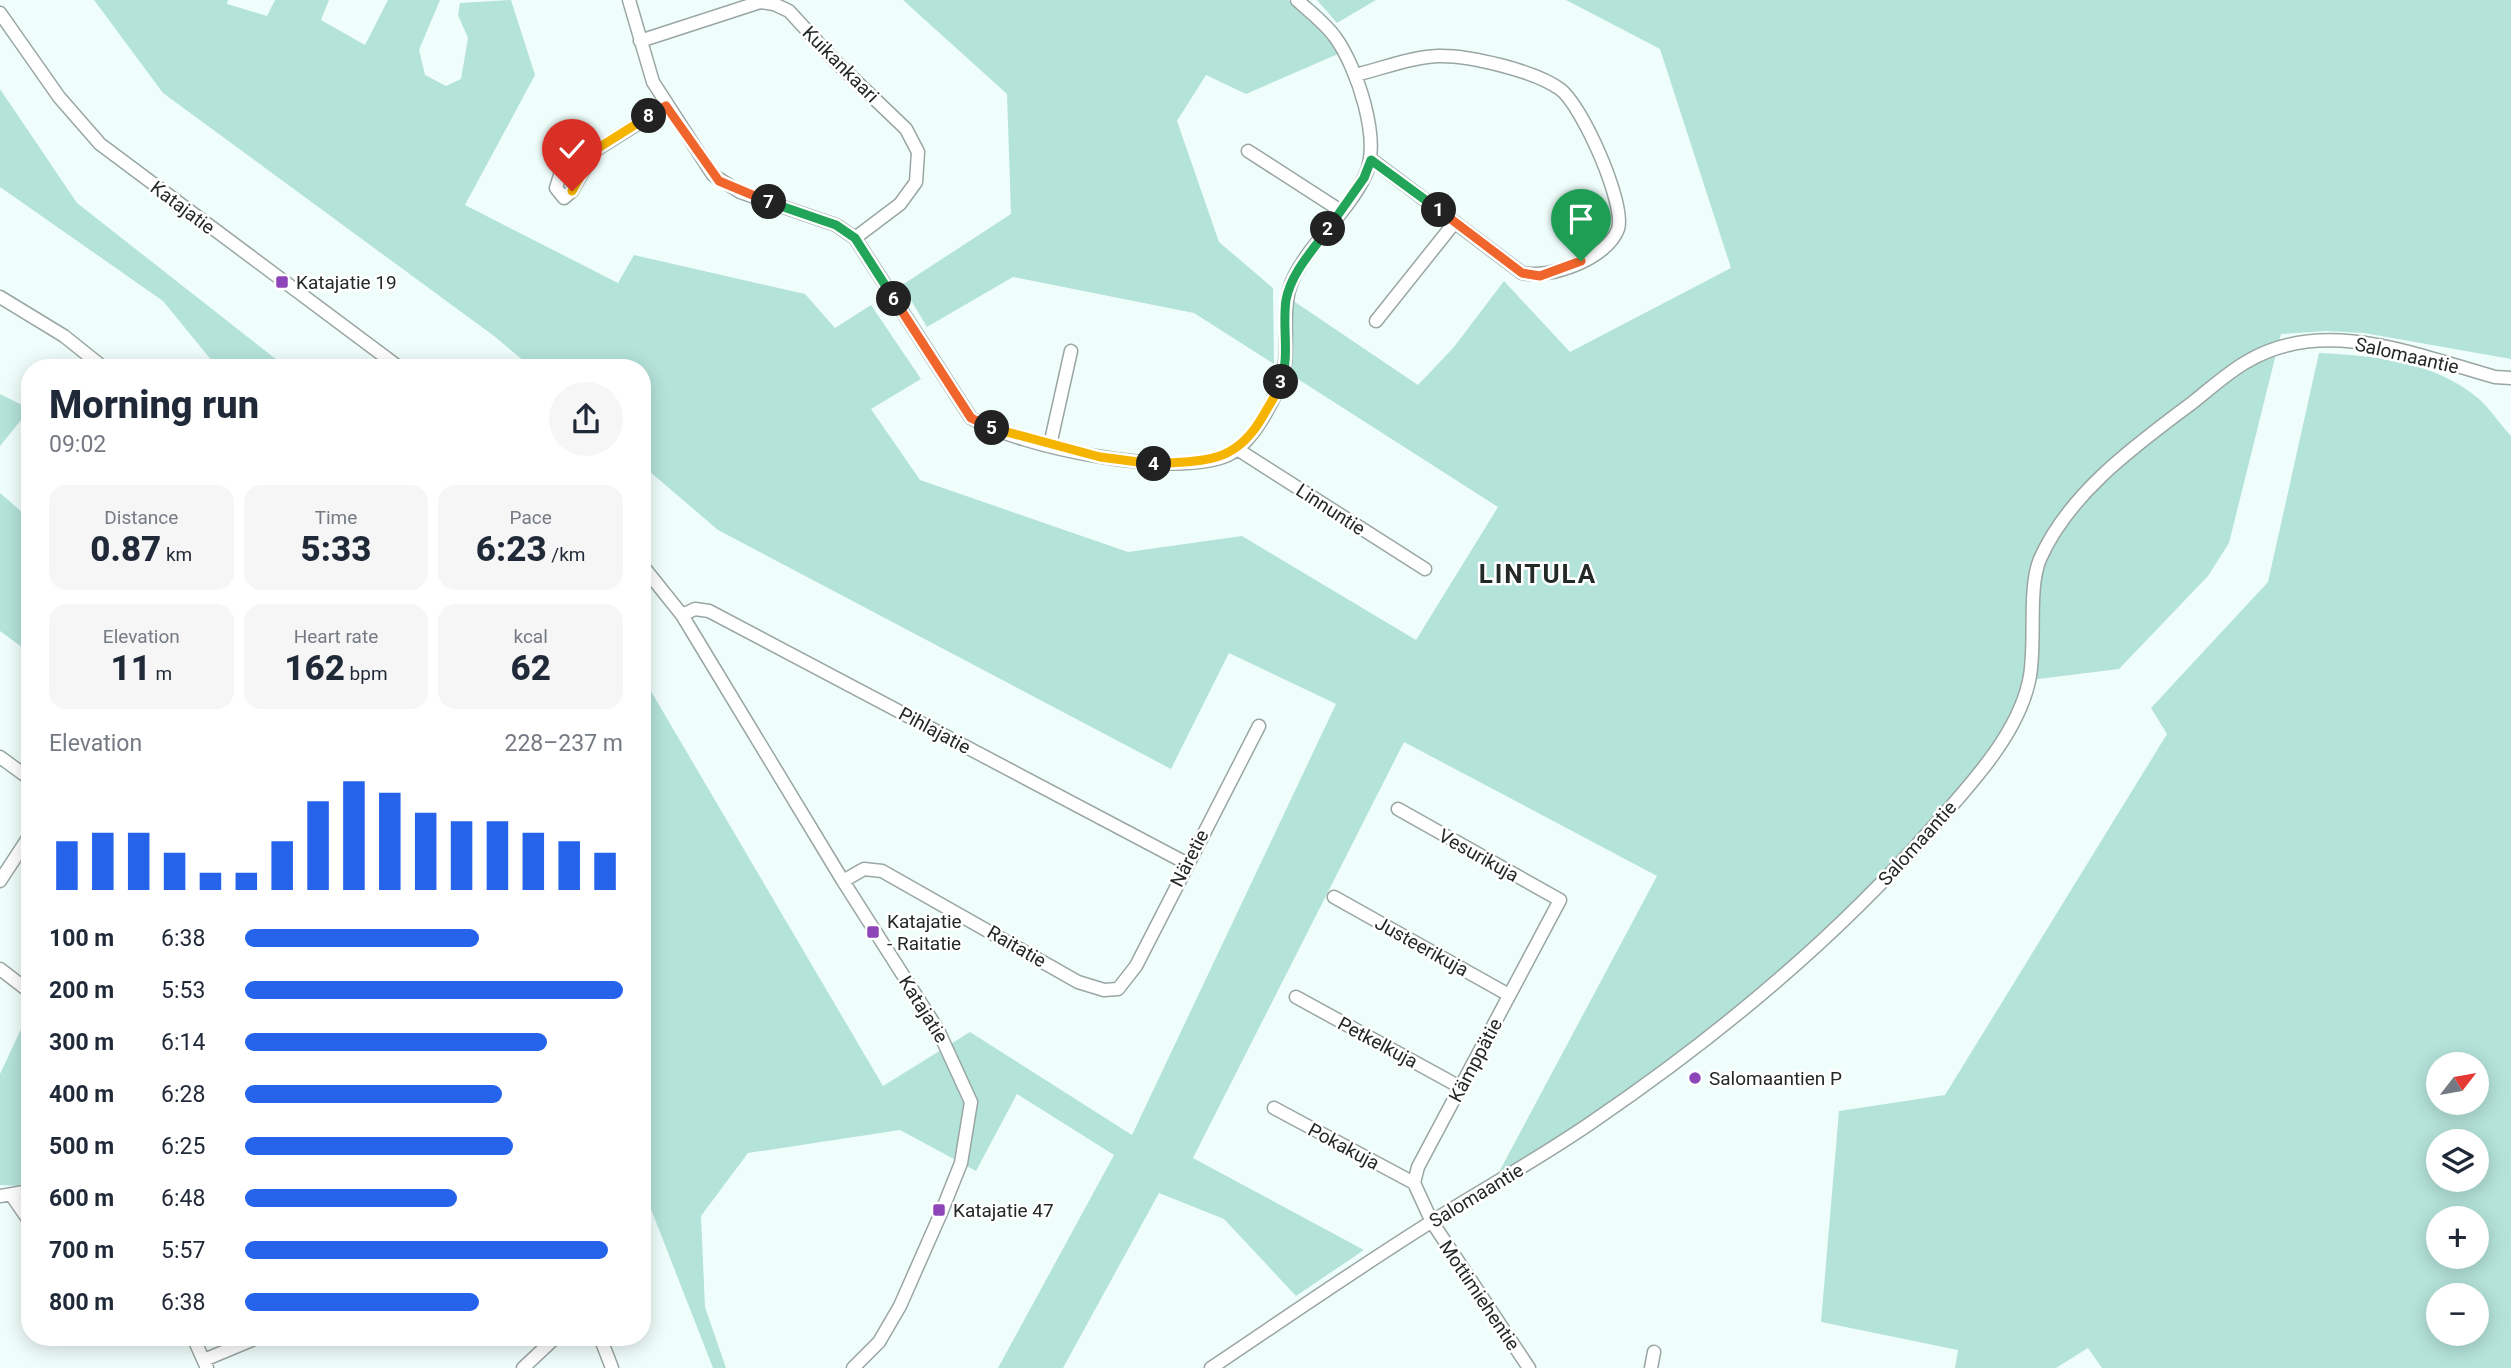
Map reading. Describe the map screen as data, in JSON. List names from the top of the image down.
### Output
{
  "streets": {
    "street": [
      "Kuikankaari",
      "Katajatie",
      "Salomaantie",
      "Linnuntie",
      "Pihlajatie",
      "Vesurikuja",
      "Näretie",
      "Raitatie",
      "Justeerikuja",
      "Petkelkuja",
      "Kämppätie",
      "Pokakuja",
      "Mottimiehentie"
    ]
  },
  "crossings": [
    ["Katajatie", "Pihlajatie"],
    ["Katajatie", "Raitatie"],
    ["Salomaantie", "Mottimiehentie"],
    ["Pihlajatie", "Näretie"],
    ["Vesurikuja", "Kämppätie"],
    ["Näretie", "Raitatie"],
    ["Justeerikuja", "Kämppätie"],
    ["Petkelkuja", "Kämppätie"],
    ["Kämppätie", "Pokakuja"]
  ],
  "districts": ["LINTULA"],
  "places": {
    "transit": ["Katajatie 19", "Katajatie - Raitatie", "Katajatie 47"],
    "other": ["Salomaantien P"]
  },
  "north": "top right",
  "page": {
    "pins": [
      "8",
      "7",
      "1",
      "2",
      "6",
      "3",
      "5",
      "4"
    ],
    "heading": ["Morning run", "09:02"],
    "stats": [
      ["Distance", "0.87 km"],
      ["Time", "5:33"],
      ["Pace", "6:23 /km"],
      ["Elevation", "11 m"],
      ["Heart rate", "162 bpm"],
      ["kcal", "62"]
    ],
    "chart": ["Elevation", "228–237 m"],
    "list": [
      {
        "name": "100 m",
        "note": "6:38"
      },
      {
        "name": "200 m",
        "note": "5:53"
      },
      {
        "name": "300 m",
        "note": "6:14"
      },
      {
        "name": "400 m",
        "note": "6:28"
      },
      {
        "name": "500 m",
        "note": "6:25"
      },
      {
        "name": "600 m",
        "note": "6:48"
      },
      {
        "name": "700 m",
        "note": "5:57"
      },
      {
        "name": "800 m",
        "note": "6:38"
      }
    ],
    "map_buttons": ["+", "−"]
  }
}
